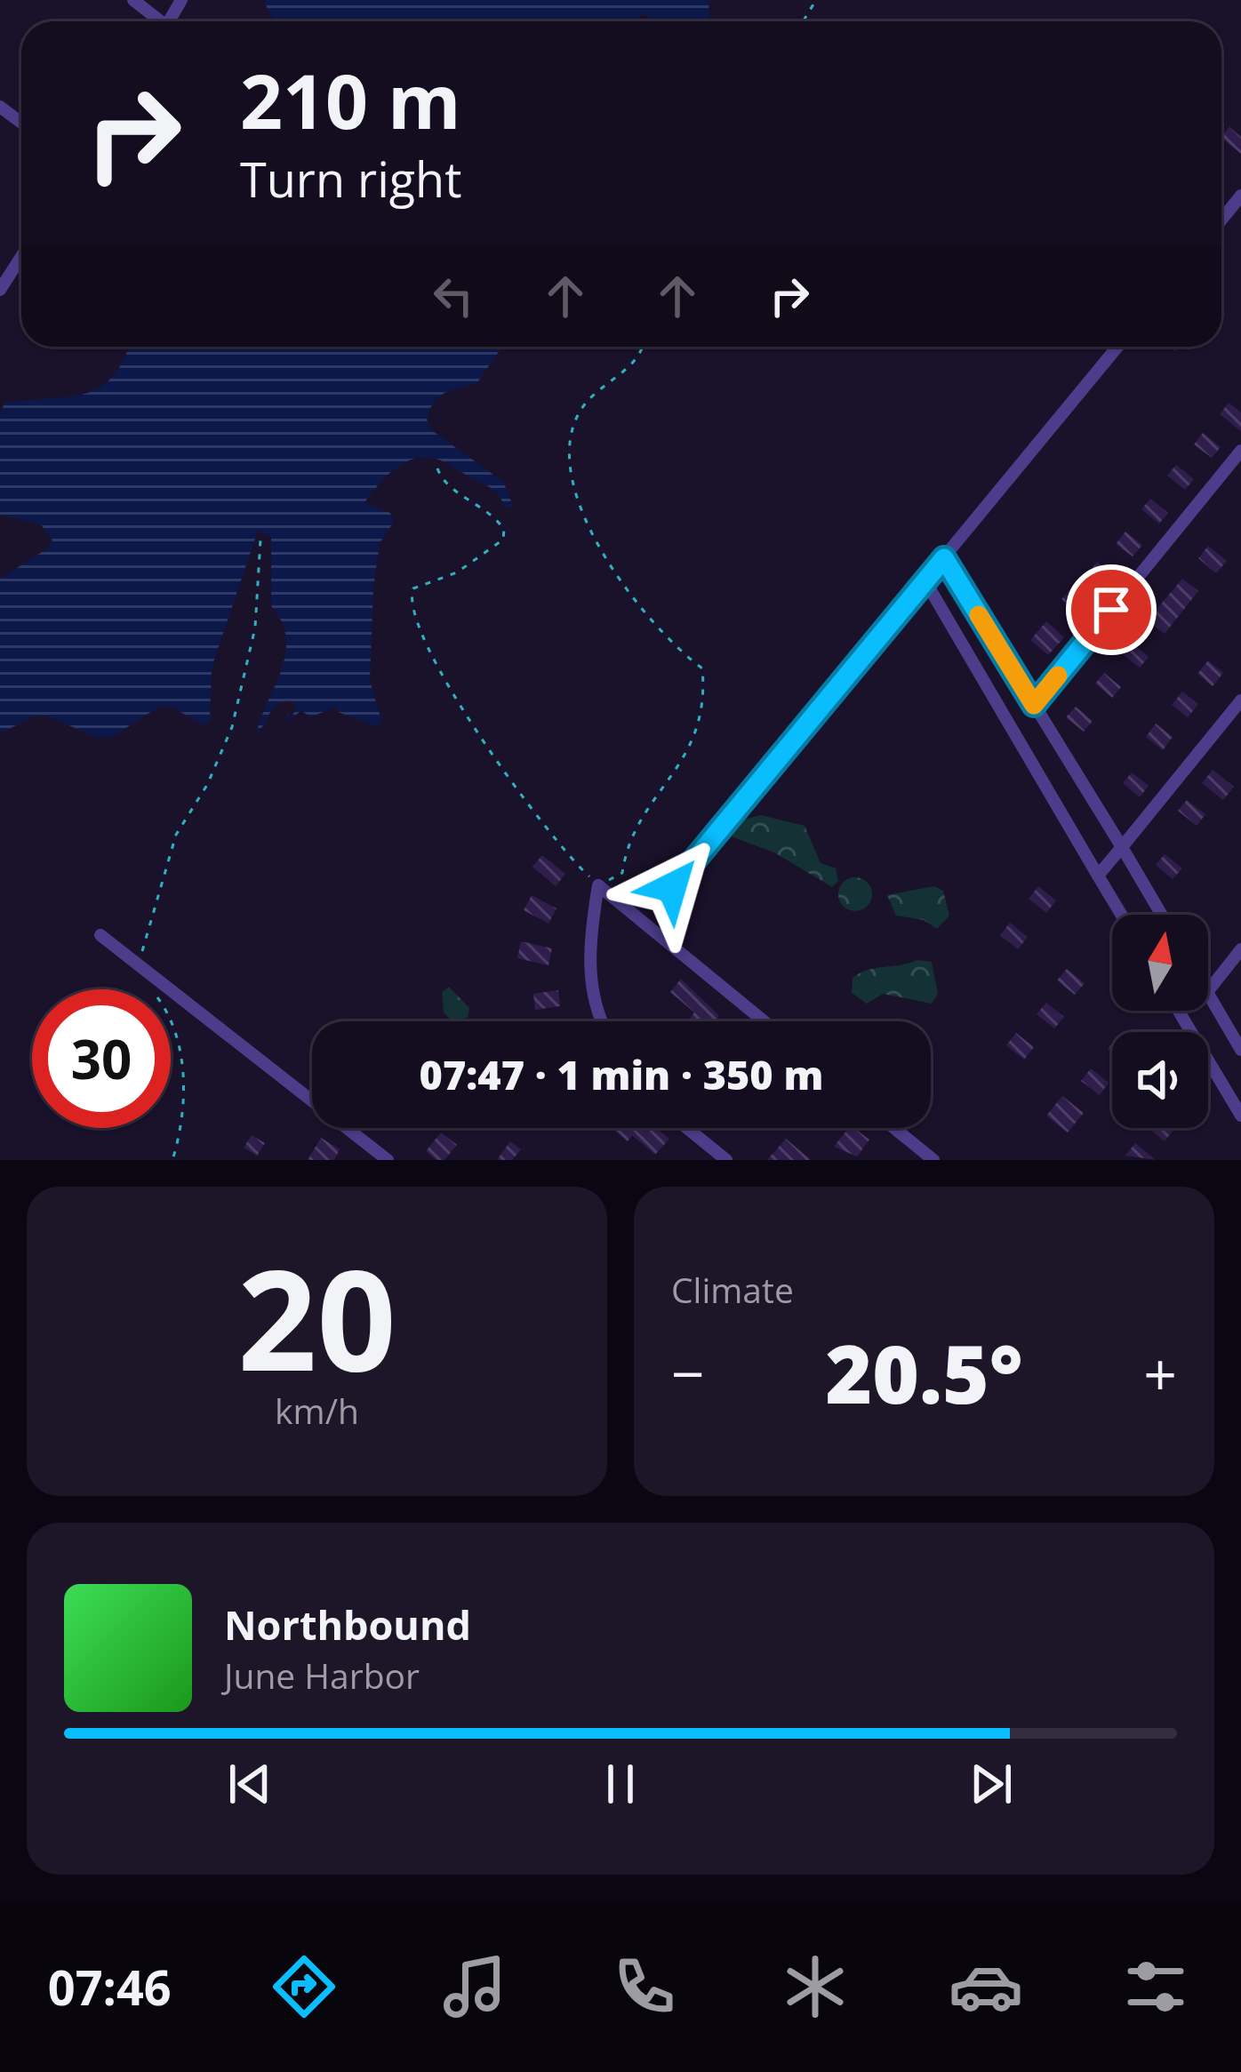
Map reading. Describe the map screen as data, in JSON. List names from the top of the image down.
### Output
{
  "north": "top",
  "page": {
    "turn": ["210 m", "Turn right"],
    "limit": "30",
    "trip": "07:47 · 1 min · 350 m",
    "tile": [
      ["20", "km/h"],
      "Climate"
    ],
    "heat": ["−", "20.5°", "+"],
    "song": ["Northbound", "June Harbor"],
    "tabs": "07:46"
  }
}
